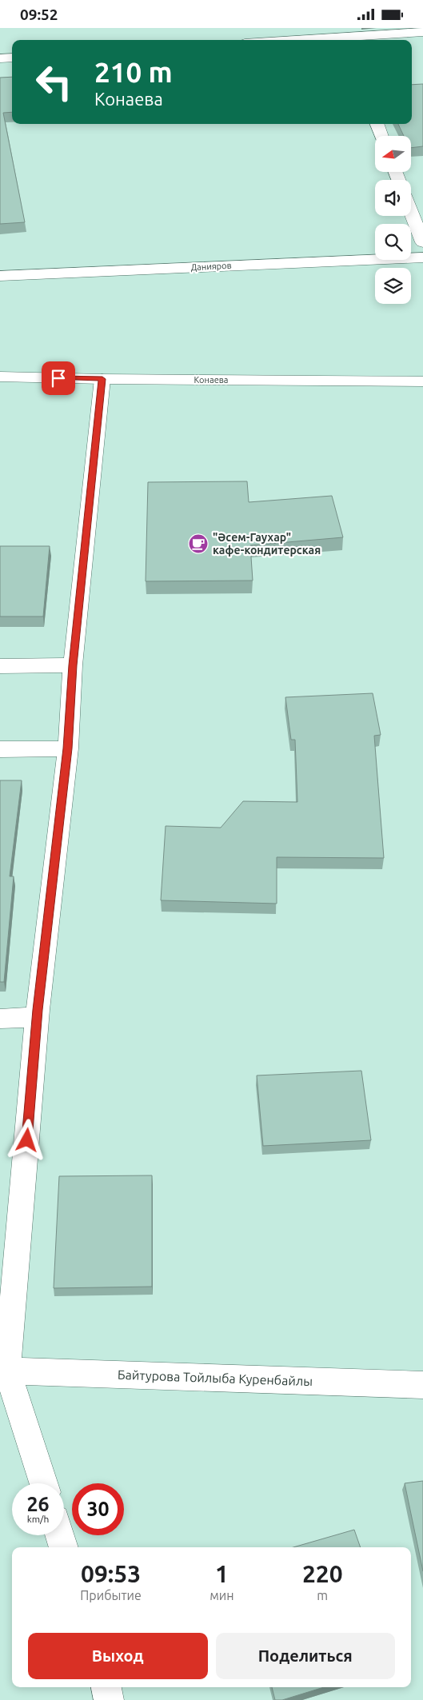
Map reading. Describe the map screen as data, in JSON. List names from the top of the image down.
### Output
{
  "streets": {
    "street": ["Данияров", "Конаева", "Байтурова Тойлыба Куренбайлы"]
  },
  "places": {
    "cafe": ["\"Әсем-Гаухар\" кафе-кондитерская"]
  },
  "north": "left",
  "page": {
    "status": "09:52",
    "turn": ["210 m", "Конаева"],
    "speed": "26 km/h",
    "limit": "30",
    "eta": [
      "09:53",
      "Прибытие",
      "1",
      "мин",
      "220",
      "m"
    ],
    "buttons": ["Выход", "Поделиться"]
  }
}
